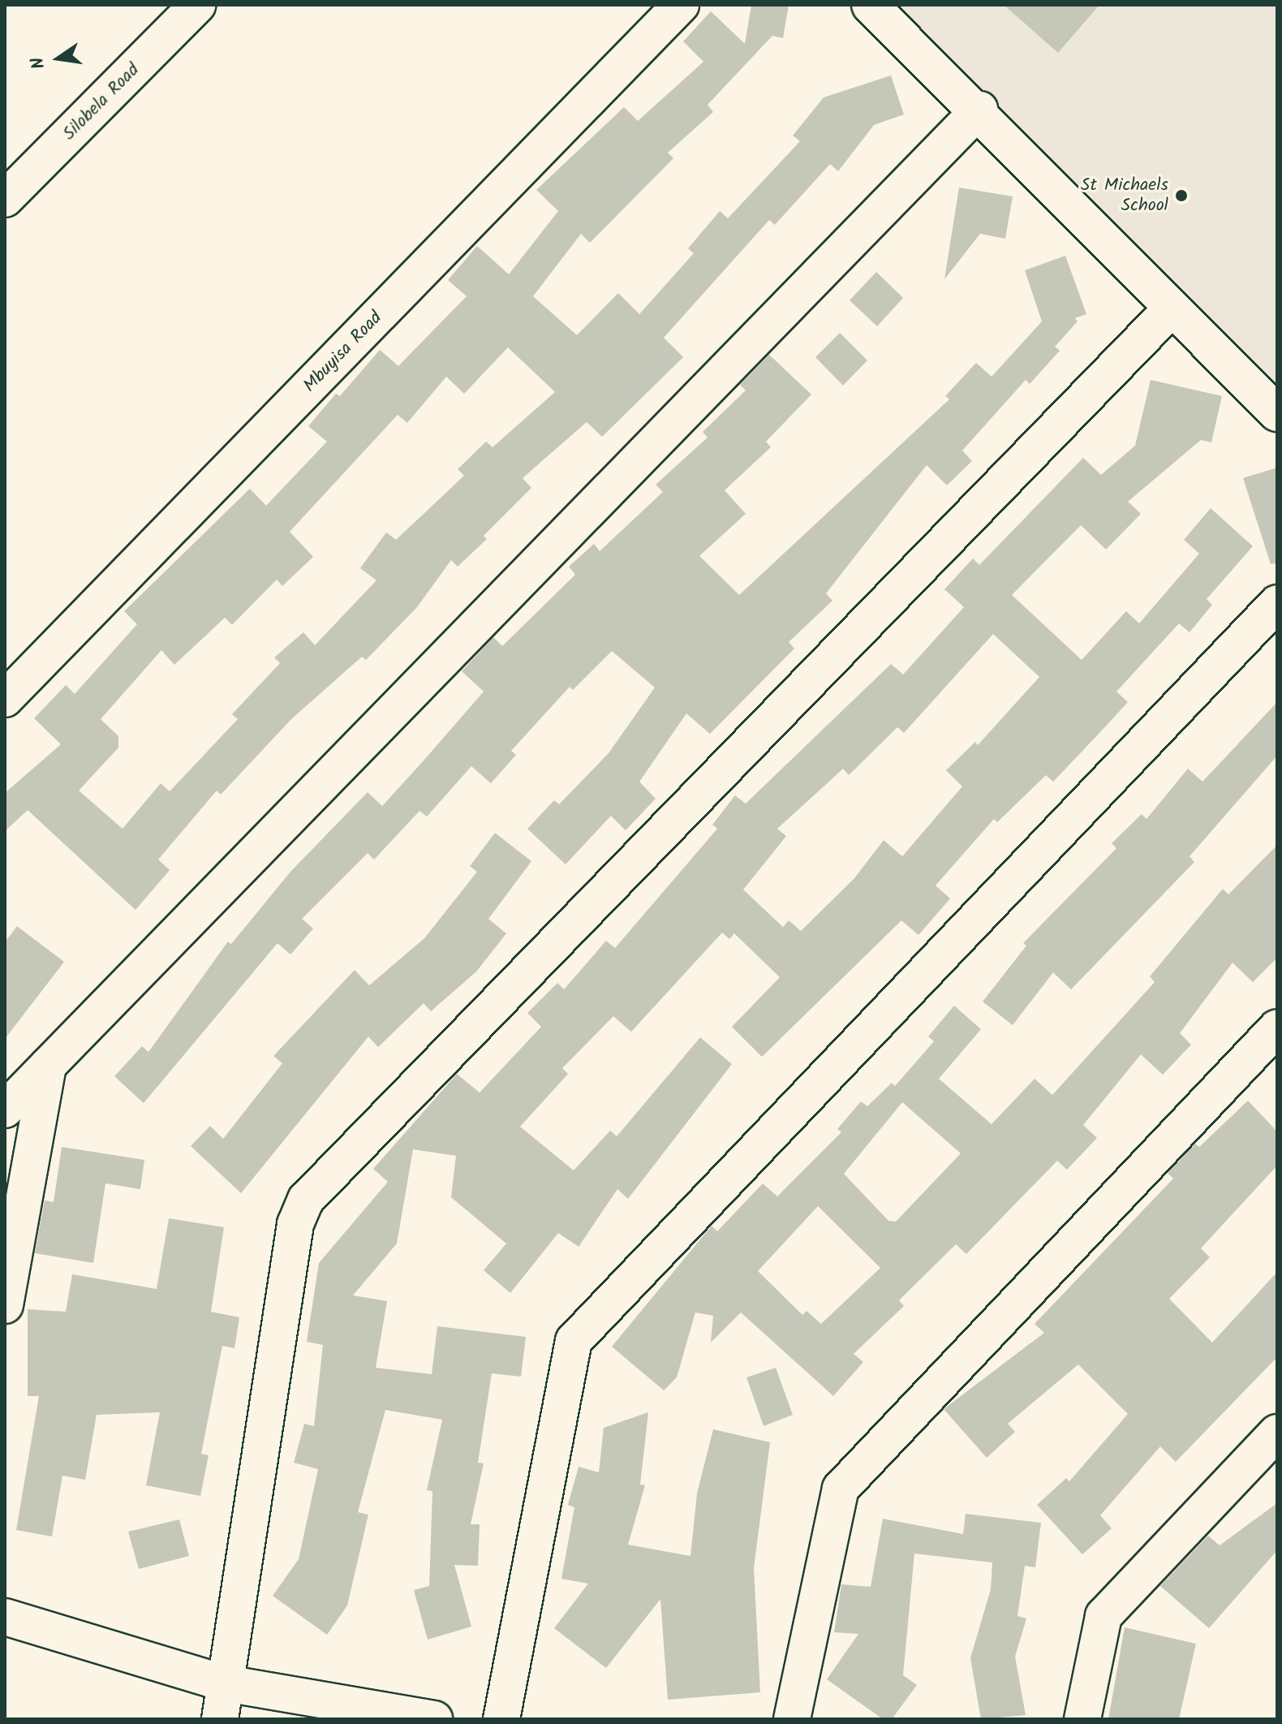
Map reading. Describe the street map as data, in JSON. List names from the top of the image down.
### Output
{
  "streets": {
    "street": ["Silobela Road", "Mbuyisa Road"]
  },
  "places": ["St Michaels School"],
  "north": "left"
}
